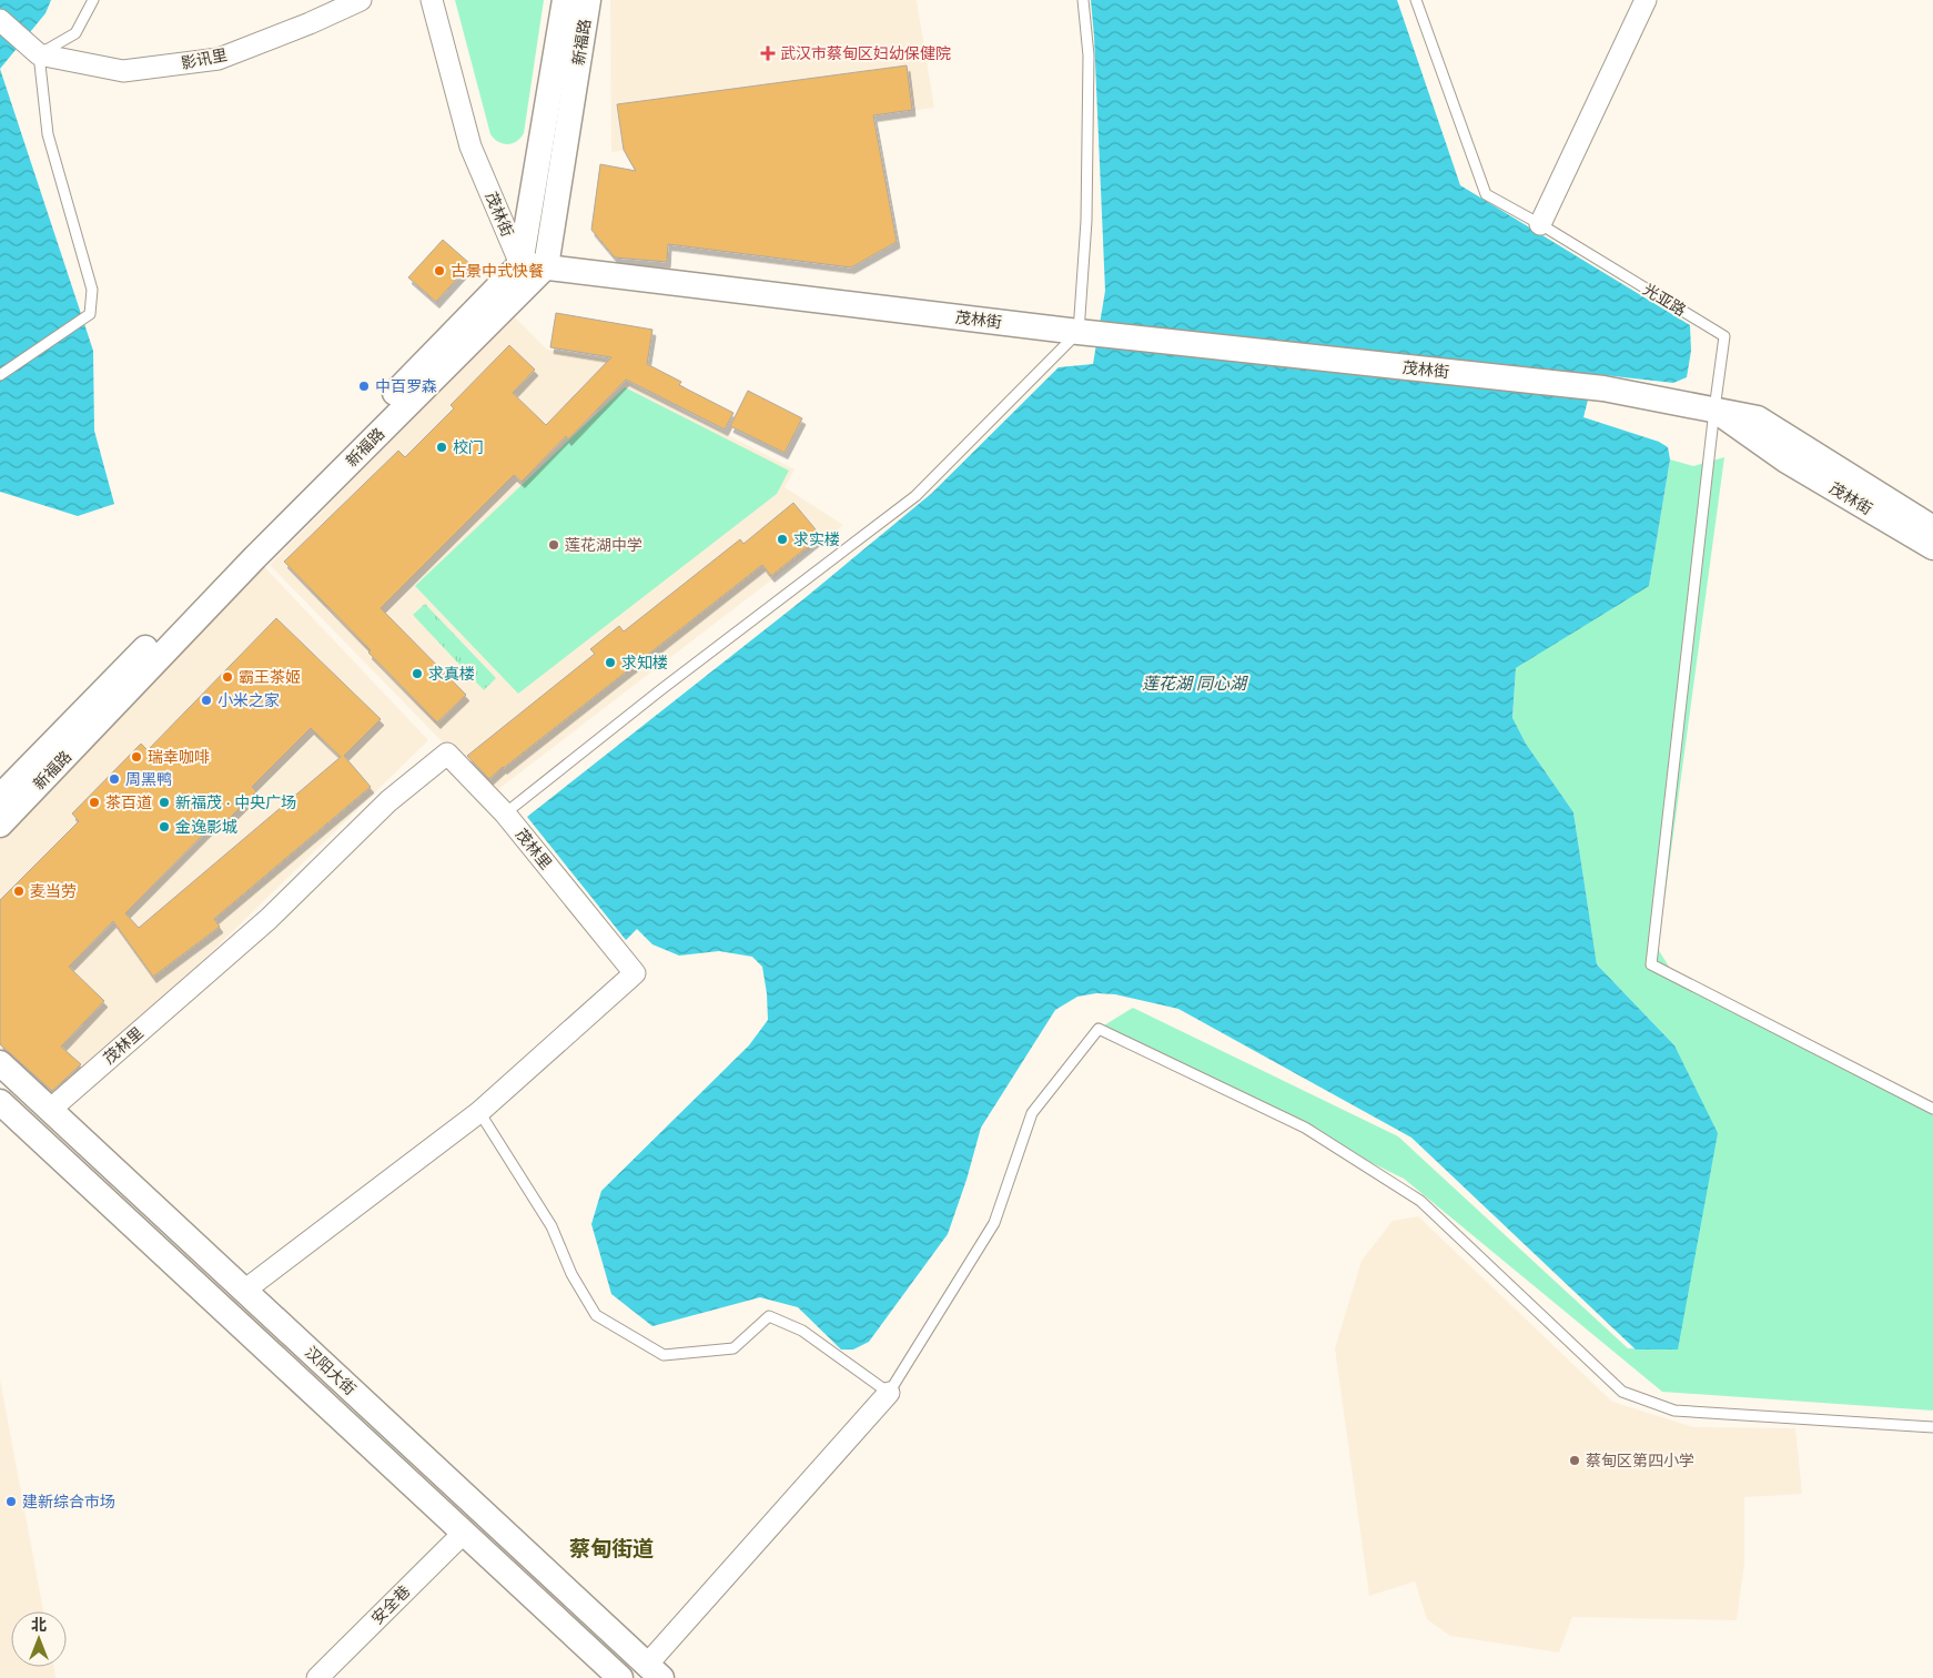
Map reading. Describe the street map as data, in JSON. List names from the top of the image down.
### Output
{
  "streets": {
    "street": [
      "新福路",
      "影讯里",
      "茂林街",
      "茂林里",
      "汉阳大街",
      "安全巷"
    ],
    "lane": ["光亚路"]
  },
  "crossings": [
    ["新福路", "茂林街"],
    ["茂林街", "光亚路"],
    ["茂林里", "汉阳大街"],
    ["汉阳大街", "安全巷"]
  ],
  "districts": ["蔡甸街道"],
  "water": ["莲花湖 同心湖"],
  "places": {
    "health": ["武汉市蔡甸区妇幼保健院"],
    "other": [
      "古景中式快餐",
      "中百罗森",
      "校门",
      "求实楼",
      "莲花湖中学",
      "求知楼",
      "求真楼",
      "霸王茶姬",
      "小米之家",
      "瑞幸咖啡",
      "周黑鸭",
      "茶百道",
      "新福茂 · 中央广场",
      "金逸影城",
      "麦当劳",
      "蔡甸区第四小学",
      "建新综合市场"
    ]
  },
  "north": "top"
}
